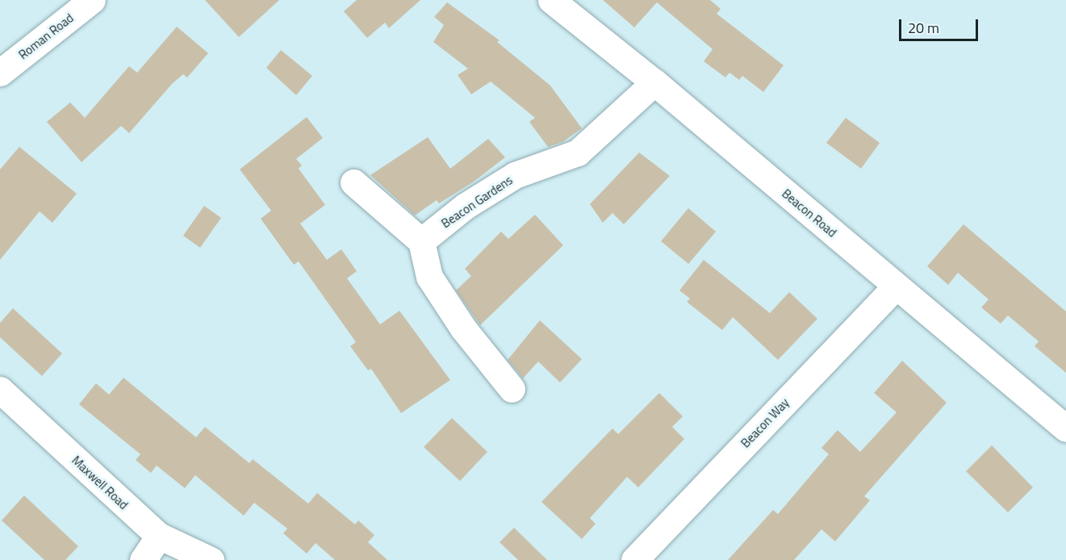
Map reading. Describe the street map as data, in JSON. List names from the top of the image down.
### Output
{
  "streets": {
    "street": [
      "Roman Road",
      "Beacon Gardens",
      "Beacon Road",
      "Beacon Way",
      "Maxwell Road"
    ]
  },
  "crossings": [
    ["Beacon Gardens", "Beacon Road"],
    ["Beacon Road", "Beacon Way"]
  ],
  "scale_bar": "20 m"
}
